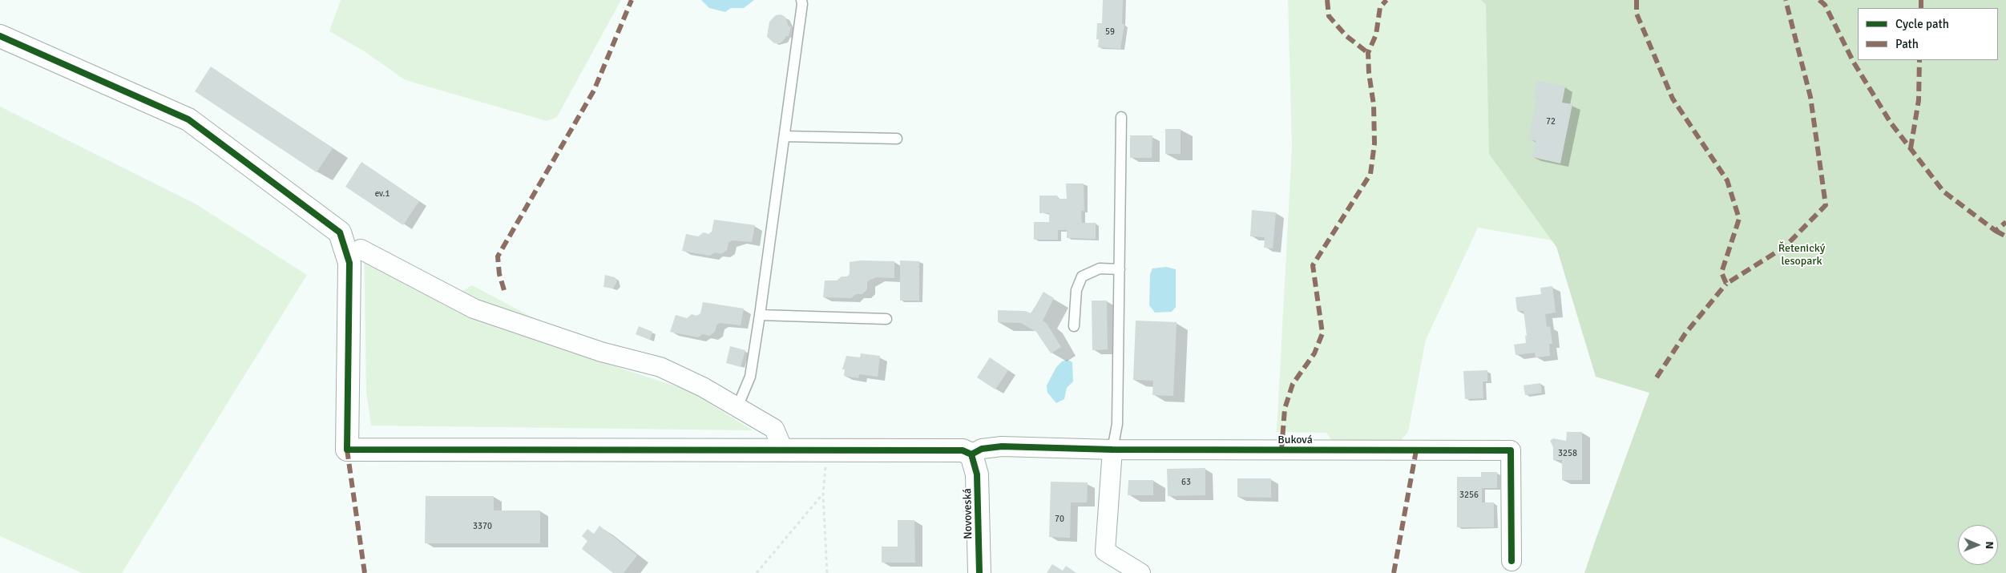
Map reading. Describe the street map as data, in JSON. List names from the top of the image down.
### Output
{
  "streets": {
    "street": ["Buková", "Novoveská"]
  },
  "crossings": [
    ["Buková", "Novoveská"]
  ],
  "parks": ["Řetenický lesopark"],
  "house_numbers": [
    "59",
    "72",
    "ev.1",
    "3258",
    "63",
    "3256",
    "70",
    "3370"
  ],
  "legend": ["Cycle path", "Path"],
  "north": "right"
}
